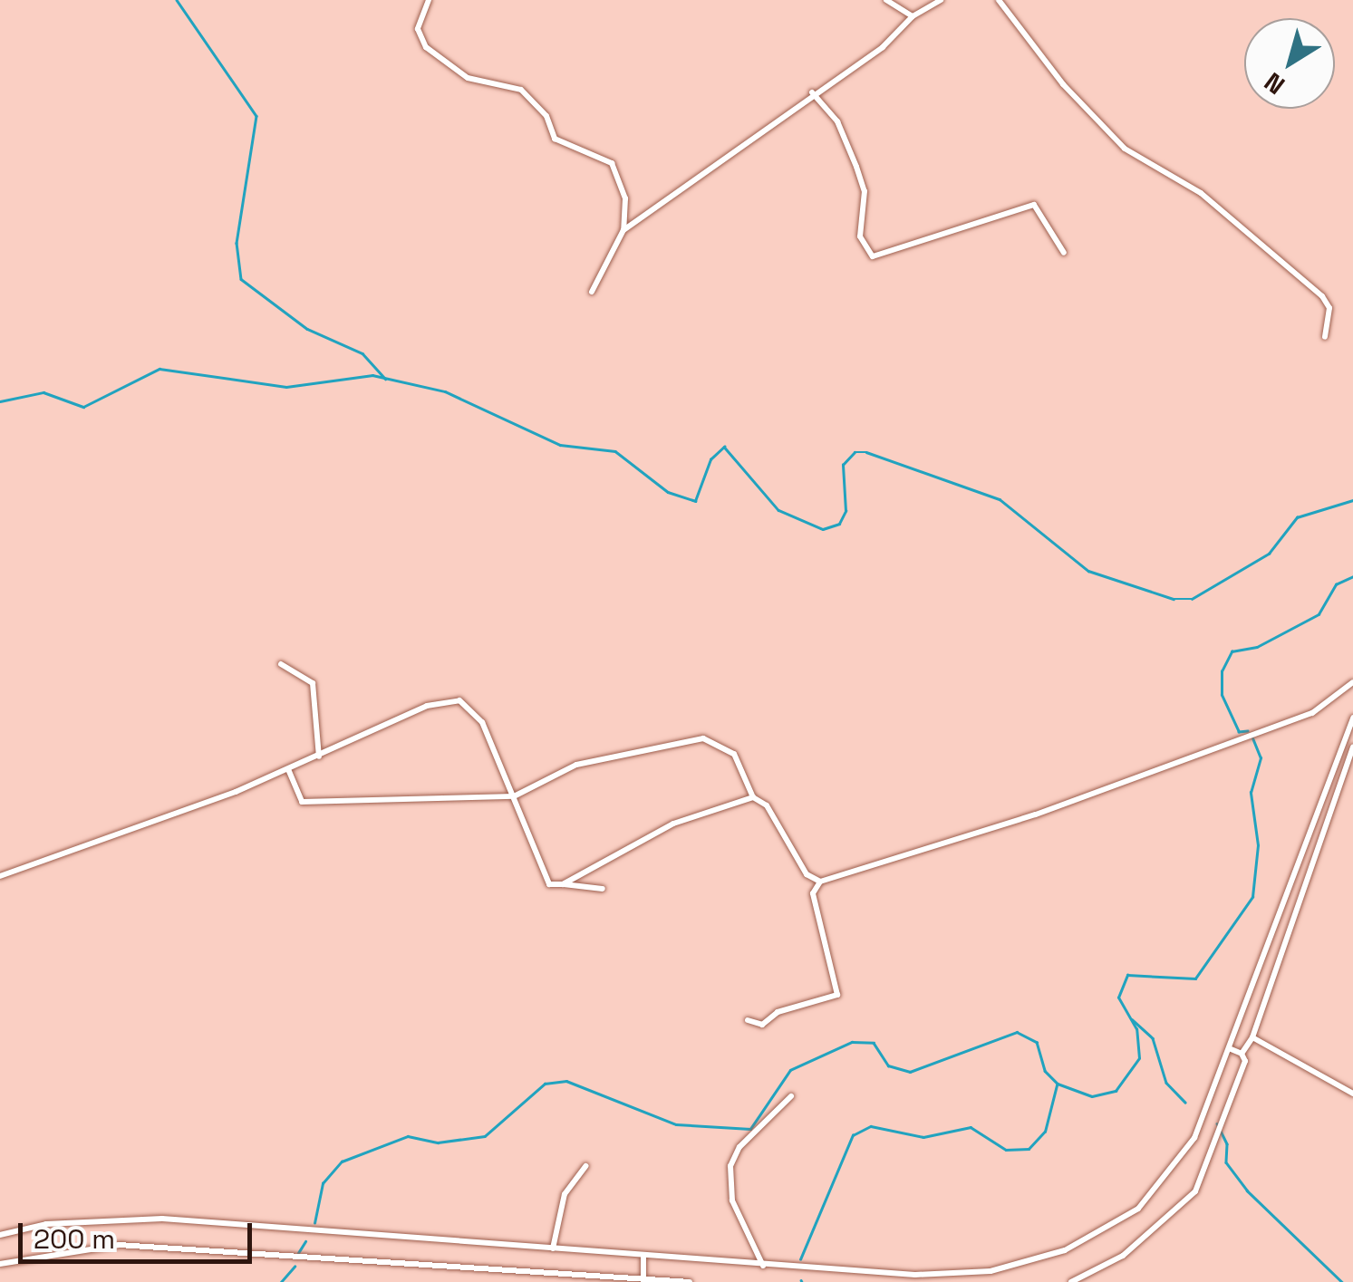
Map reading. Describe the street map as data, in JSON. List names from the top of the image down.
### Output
{
  "scale_bar": "200 m",
  "north": "bottom left"
}
